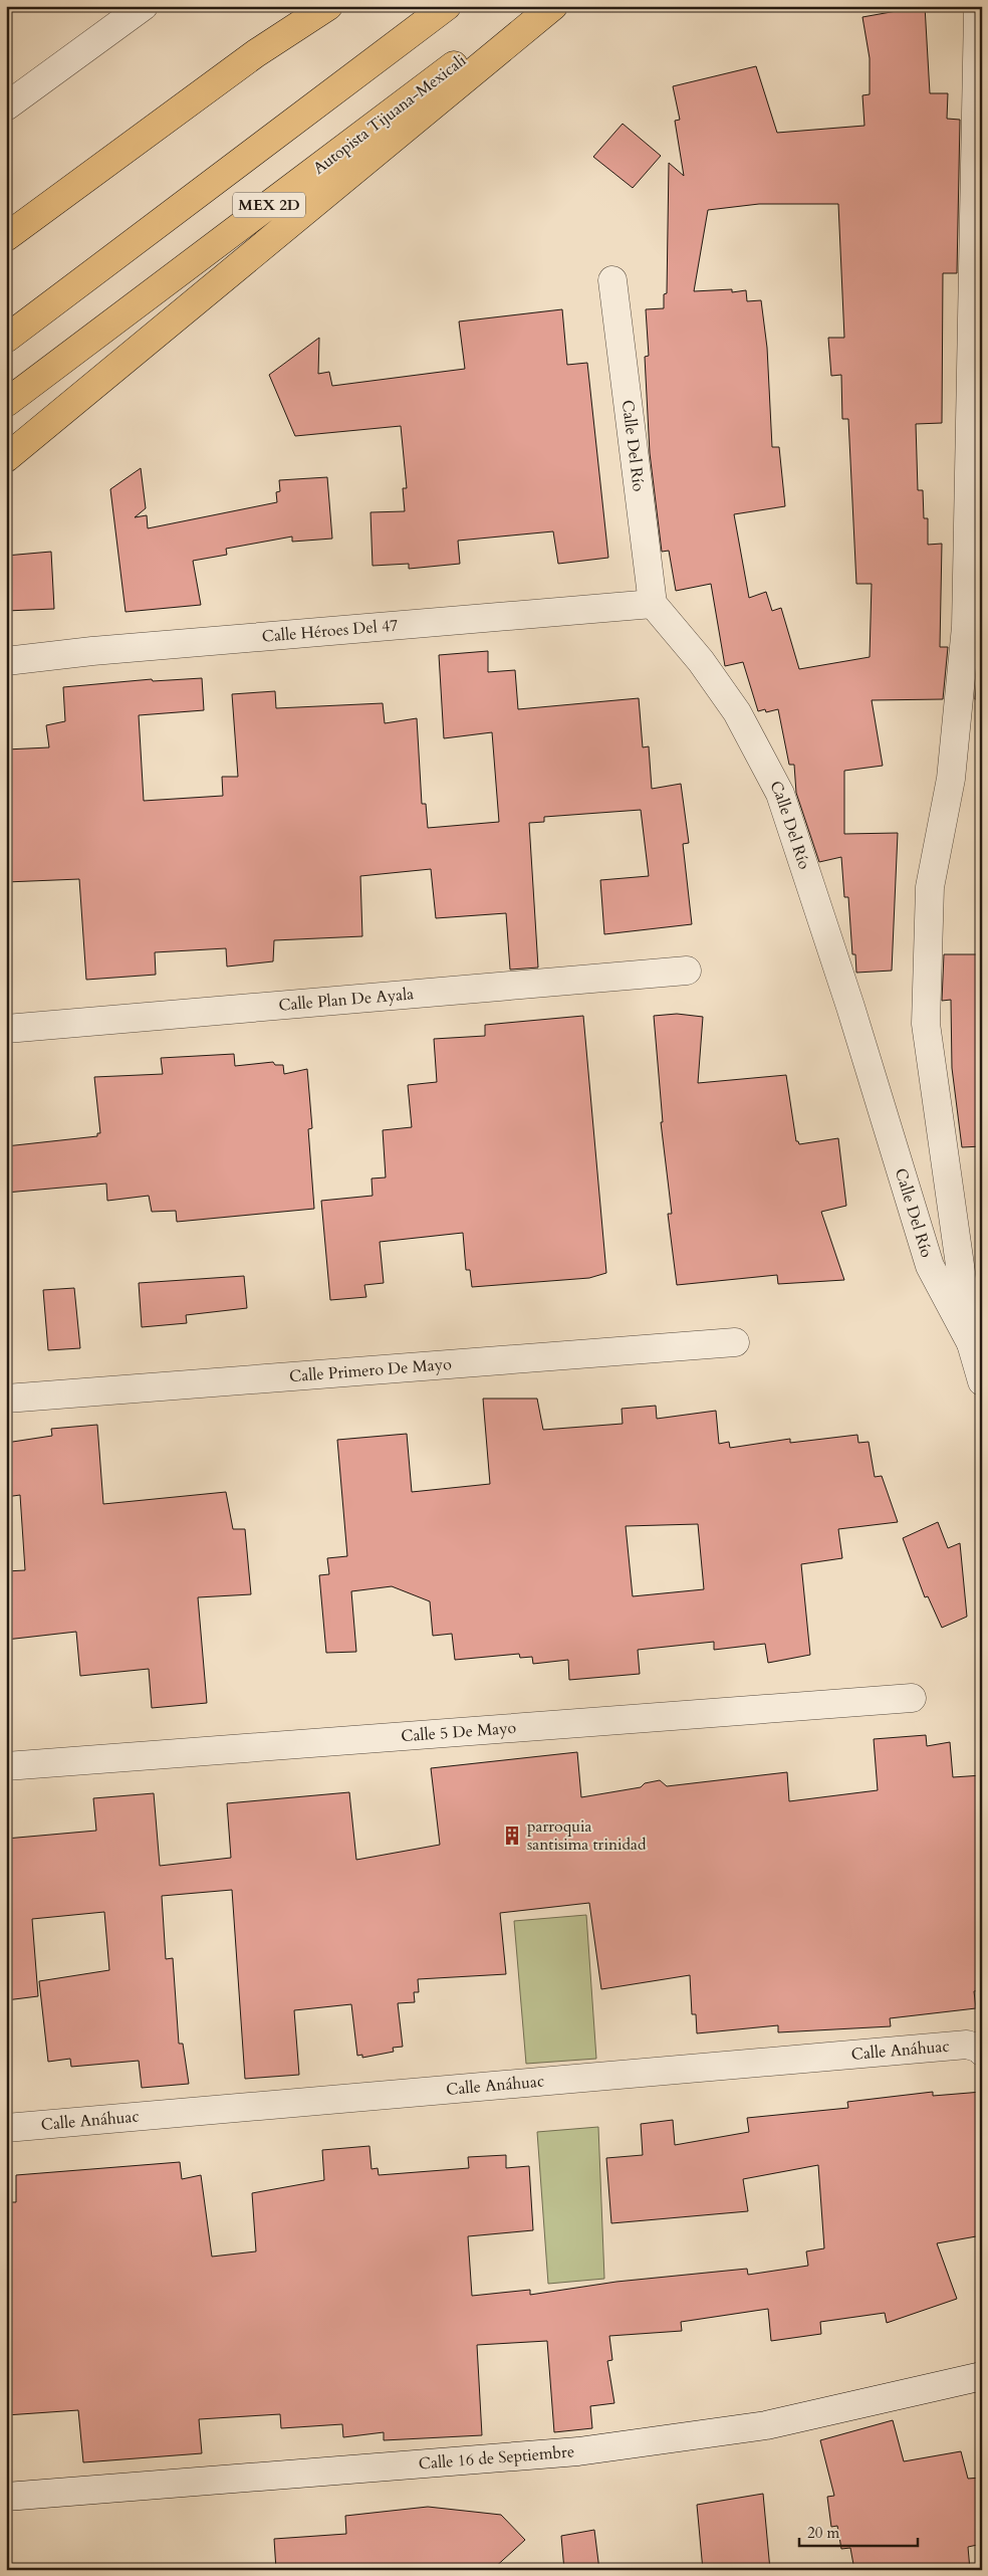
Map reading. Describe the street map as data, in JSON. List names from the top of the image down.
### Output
{
  "streets": {
    "highway": ["Autopista Tijuana-Mexicali", "MEX 2D"],
    "street": [
      "Calle Del Río",
      "Calle Héroes Del 47",
      "Calle Plan De Ayala",
      "Calle Primero De Mayo",
      "Calle 5 De Mayo",
      "Calle Anáhuac",
      "Calle 16 de Septiembre"
    ]
  },
  "crossings": [
    ["Calle Del Río", "Calle Héroes Del 47"]
  ],
  "places": {
    "building": ["parroquia santisima trinidad"]
  },
  "scale_bar": "20 m"
}
